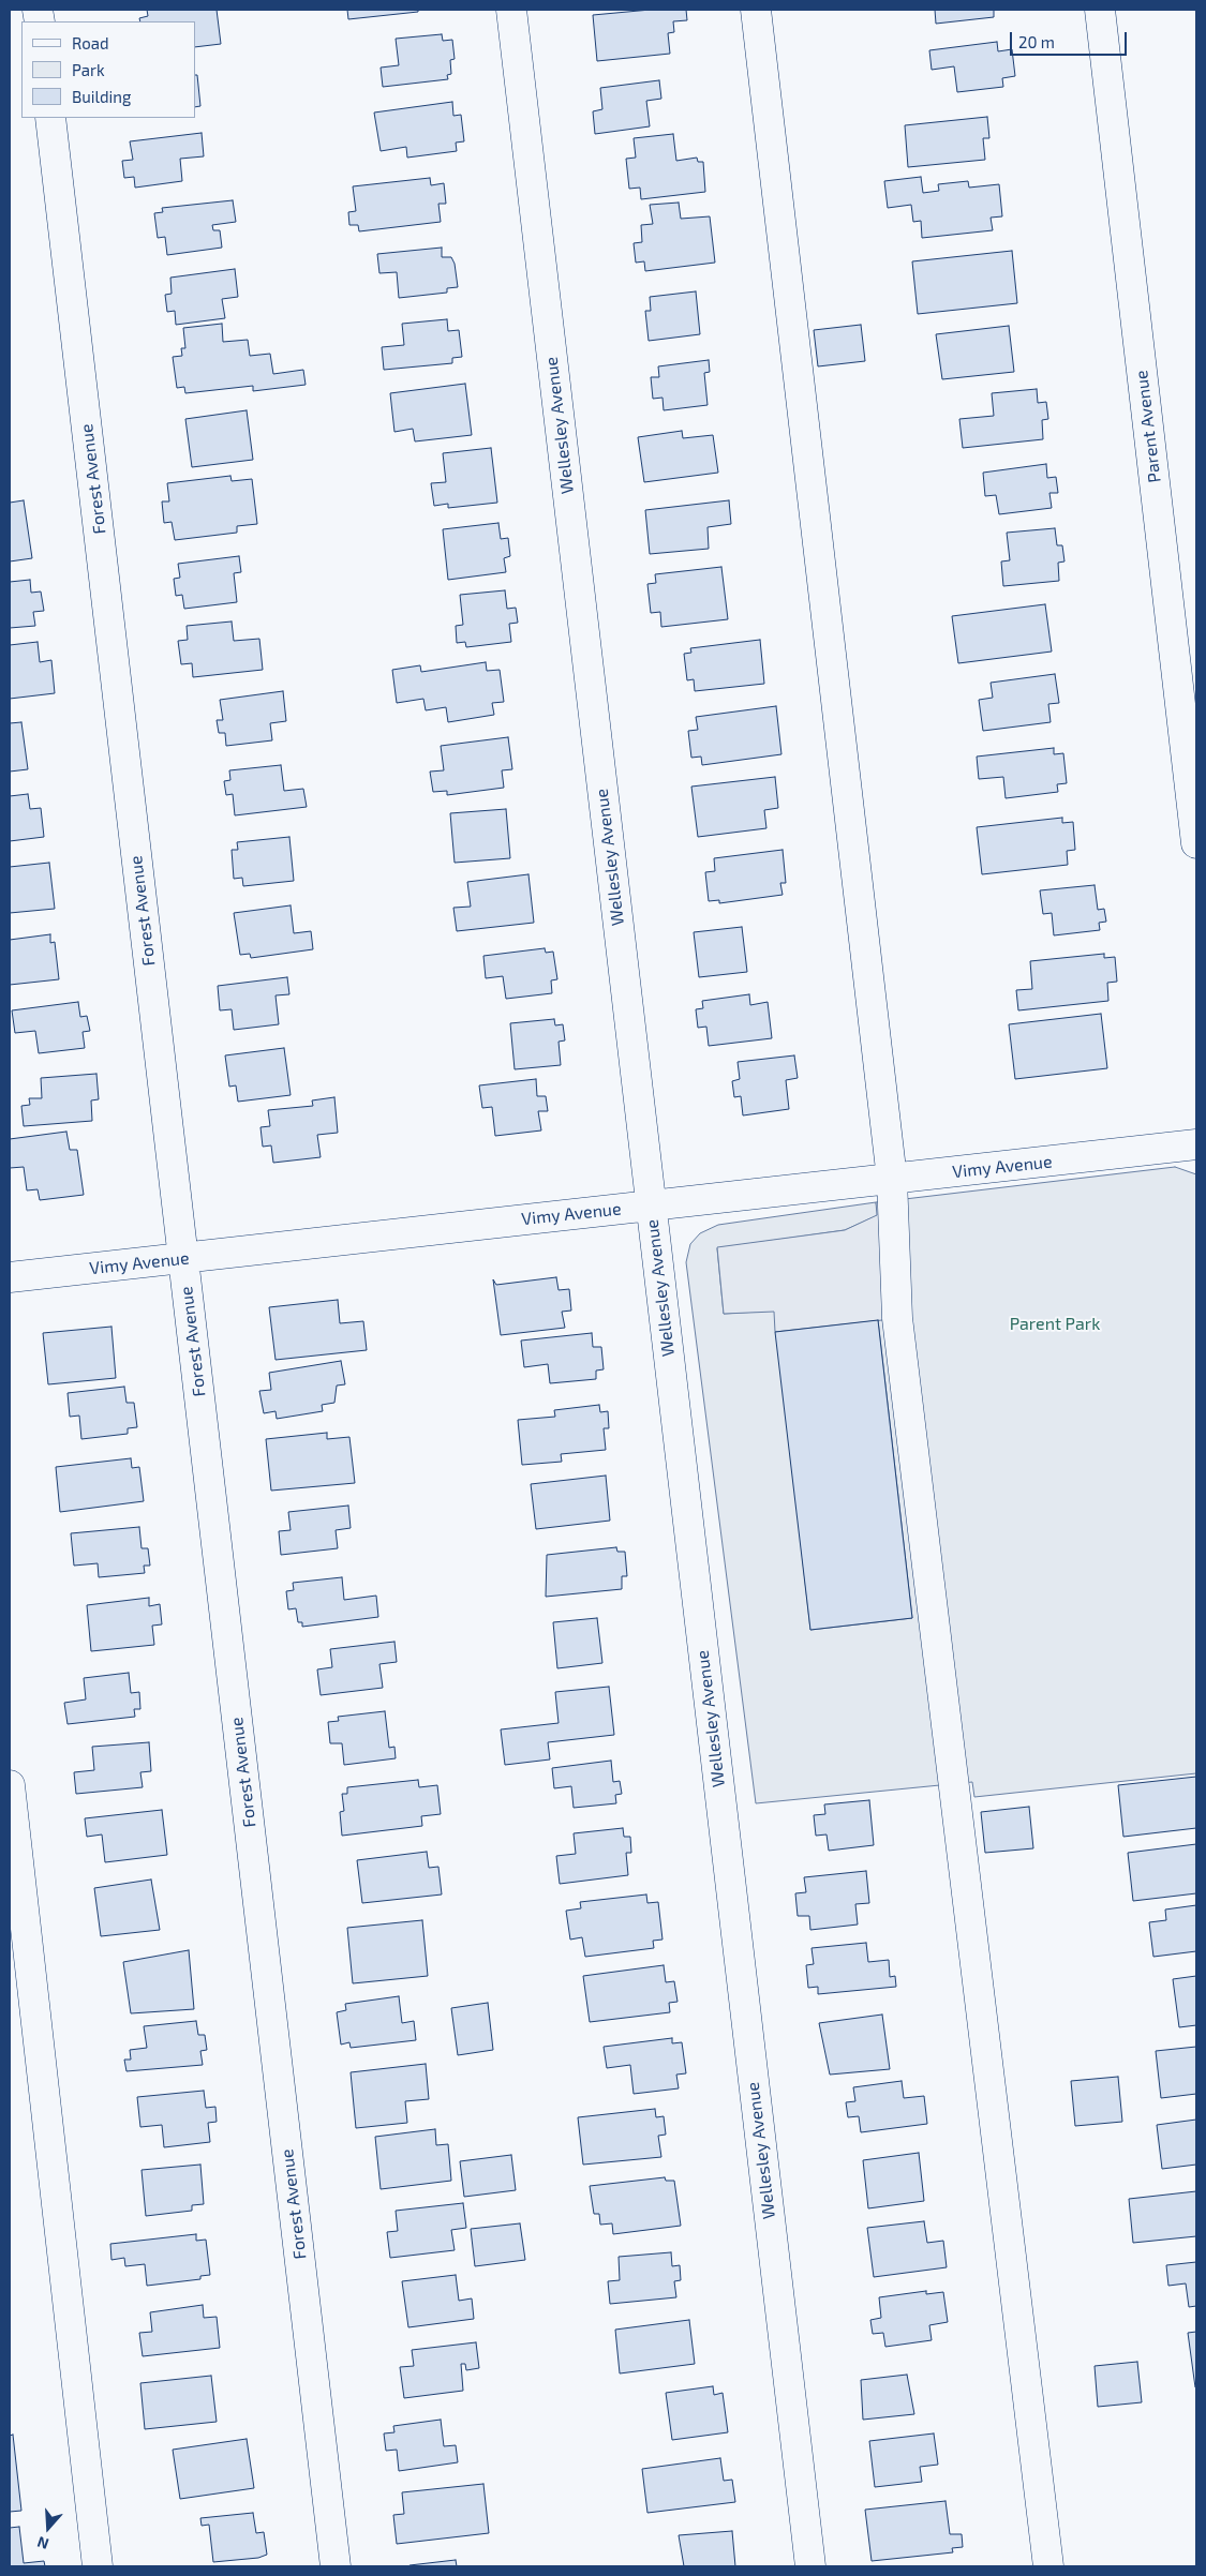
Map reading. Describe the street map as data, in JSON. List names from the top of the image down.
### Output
{
  "streets": {
    "street": [
      "Wellesley Avenue",
      "Parent Avenue",
      "Forest Avenue",
      "Vimy Avenue"
    ]
  },
  "crossings": [
    ["Wellesley Avenue", "Vimy Avenue"],
    ["Forest Avenue", "Vimy Avenue"]
  ],
  "parks": ["Parent Park"],
  "legend": ["Road", "Park", "Building"],
  "scale_bar": "20 m",
  "north": "bottom"
}
